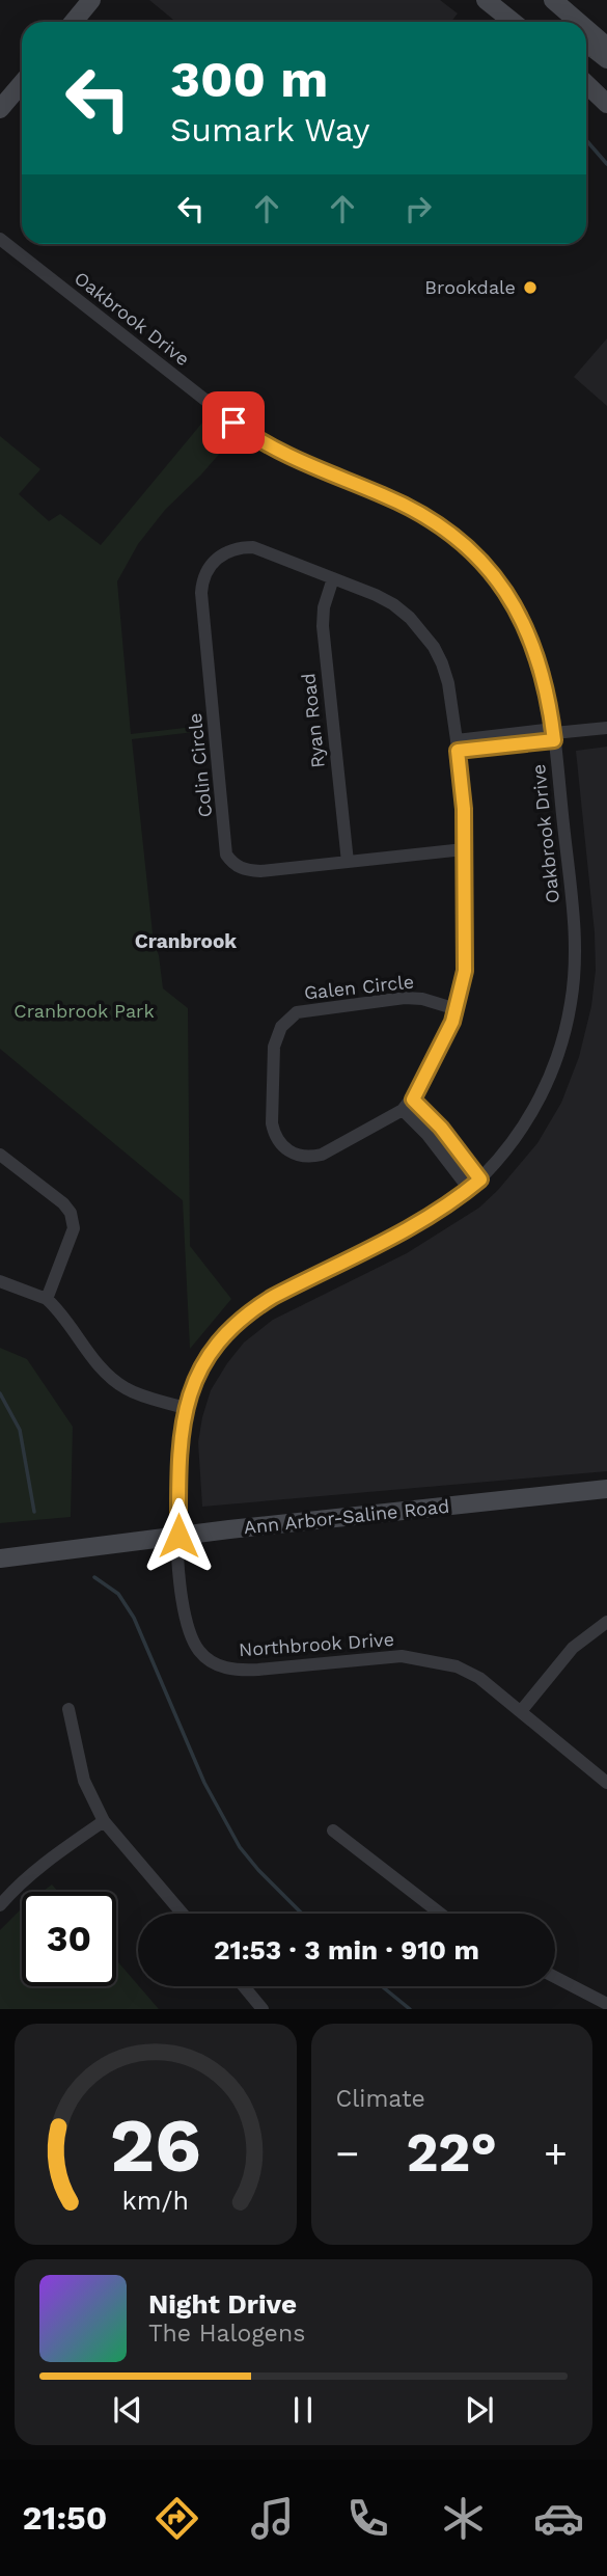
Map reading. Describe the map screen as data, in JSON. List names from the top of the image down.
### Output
{
  "streets": {
    "main road": ["Ann Arbor-Saline Road"],
    "street": [
      "Oakbrook Drive",
      "Ryan Road",
      "Colin Circle",
      "Galen Circle",
      "Northbrook Drive"
    ]
  },
  "crossings": [
    ["Oakbrook Drive", "Northbrook Drive"],
    ["Ryan Road", "Colin Circle"],
    ["Colin Circle", "Galen Circle"],
    ["Ann Arbor-Saline Road", "Northbrook Drive"]
  ],
  "districts": ["Cranbrook"],
  "parks": ["Cranbrook Park"],
  "places": ["Brookdale"],
  "page": {
    "turn": ["300 m", "Sumark Way"],
    "limit": "30",
    "trip": "21:53 · 3 min · 910 m",
    "tile": "Climate",
    "heat": ["−", "22°", "+"],
    "song": ["Night Drive", "The Halogens"],
    "tabs": "21:50",
    "gauge": ["26", "km/h"]
  }
}
